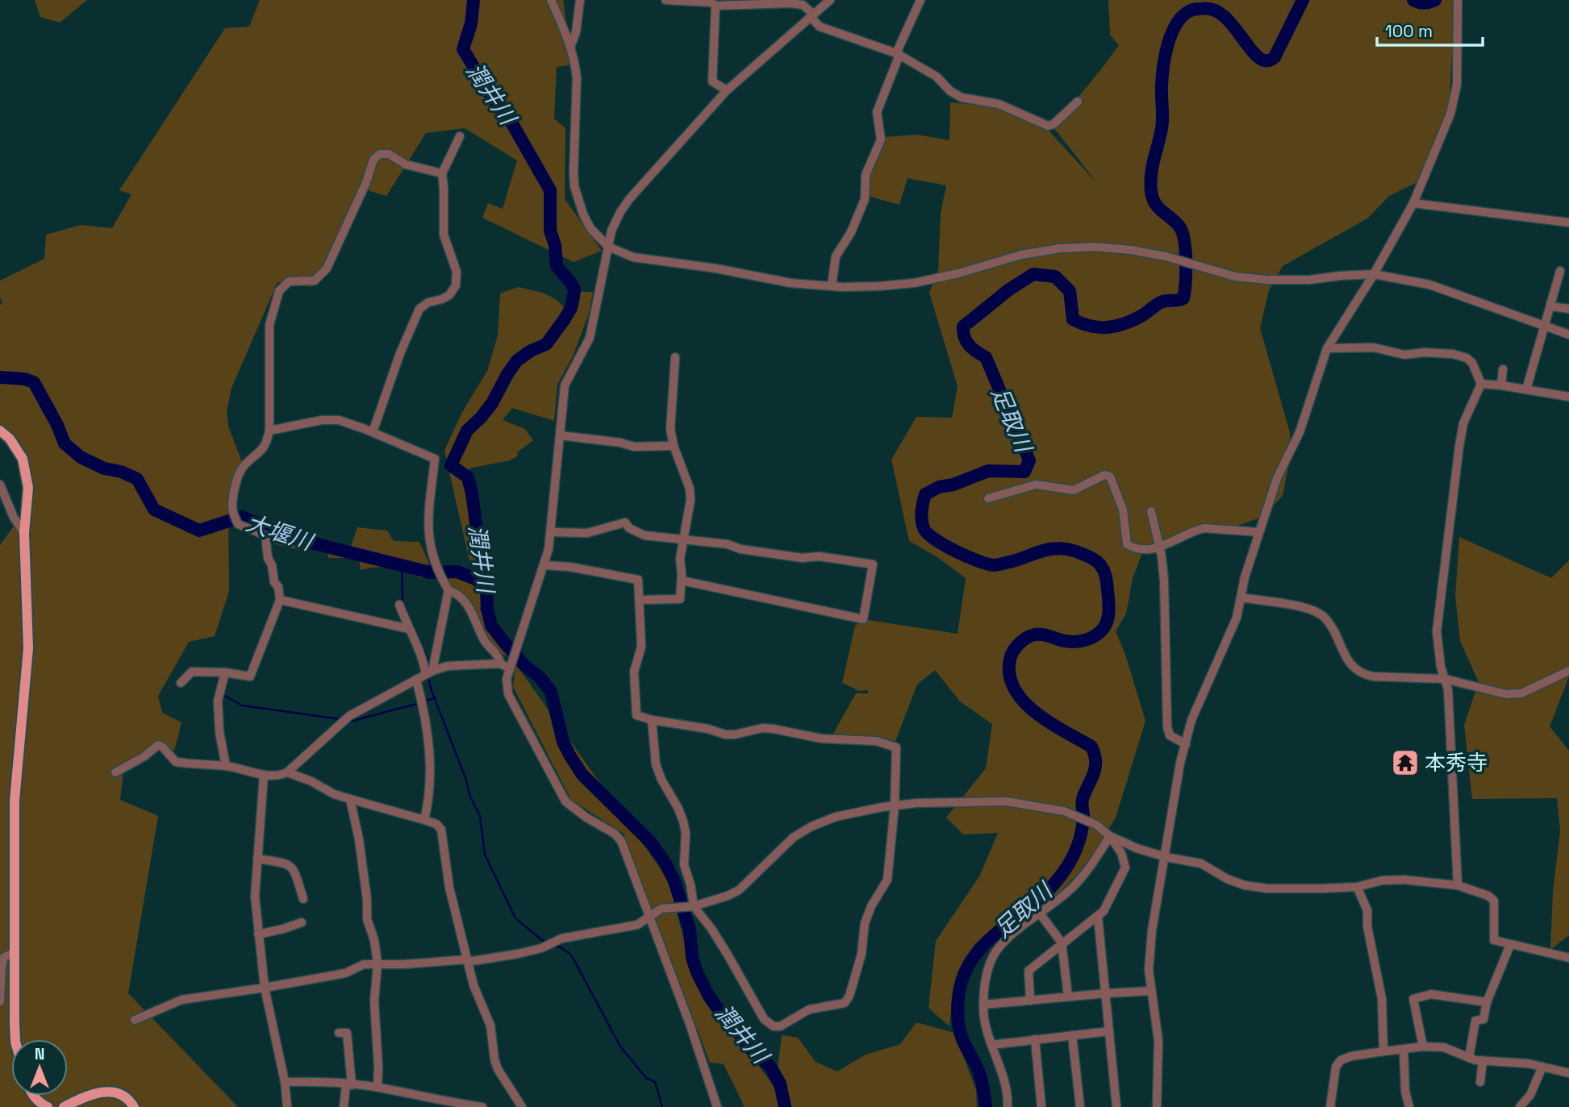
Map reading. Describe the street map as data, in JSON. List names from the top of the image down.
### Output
{
  "water": ["潤井川", "足取川", "大堰川"],
  "places": {
    "temple": ["本秀寺"]
  },
  "scale_bar": "100 m",
  "north": "top"
}
